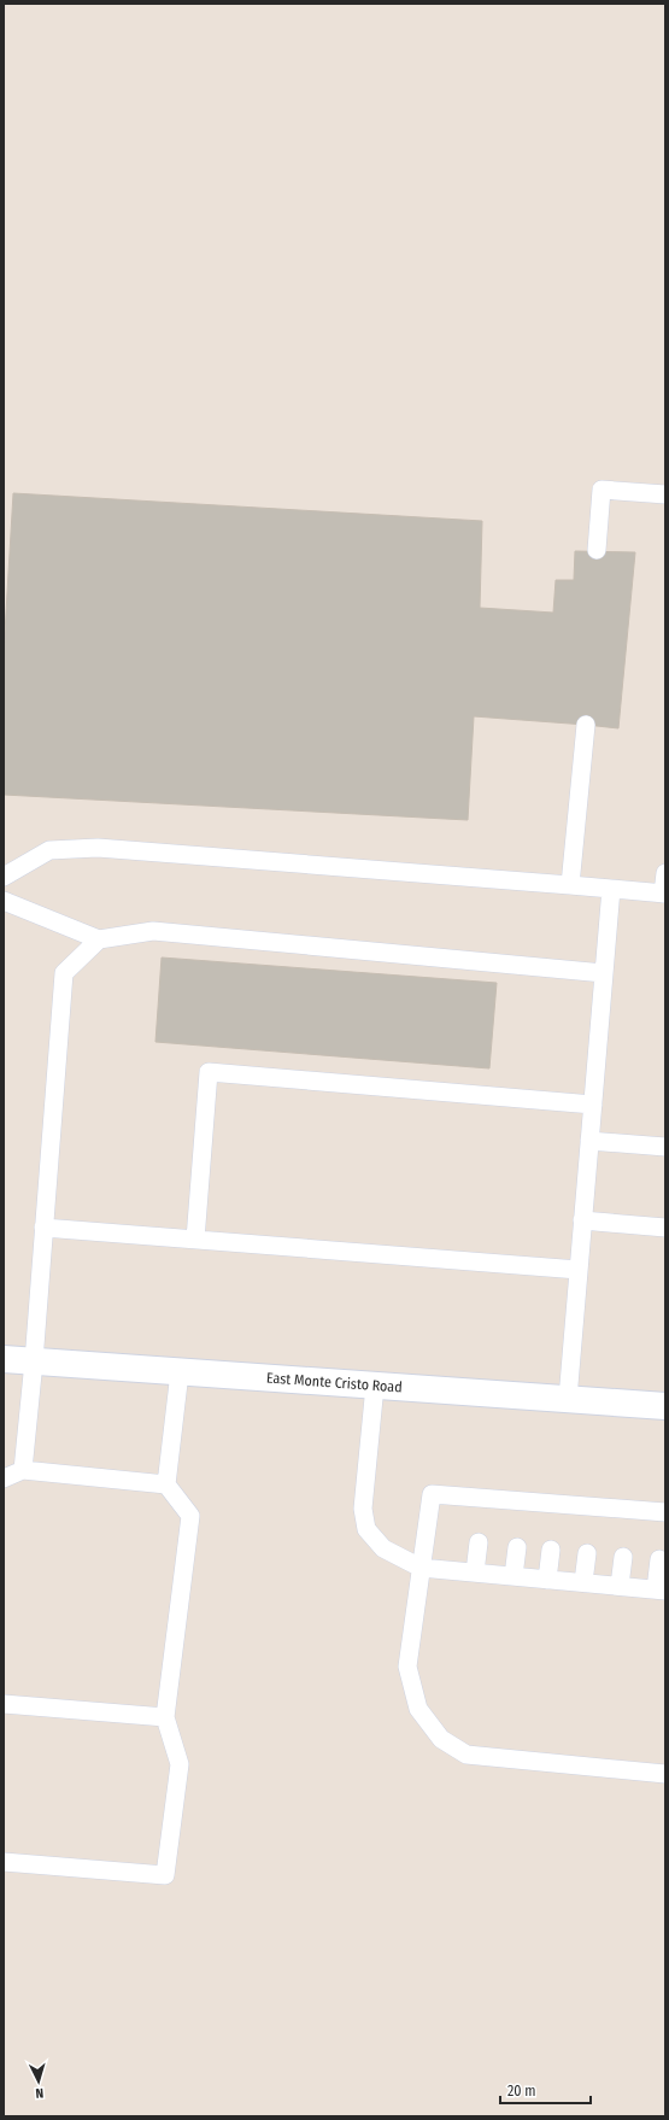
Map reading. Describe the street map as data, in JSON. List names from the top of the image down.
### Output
{
  "streets": {
    "main road": ["East Monte Cristo Road"]
  },
  "scale_bar": "20 m",
  "north": "bottom"
}
